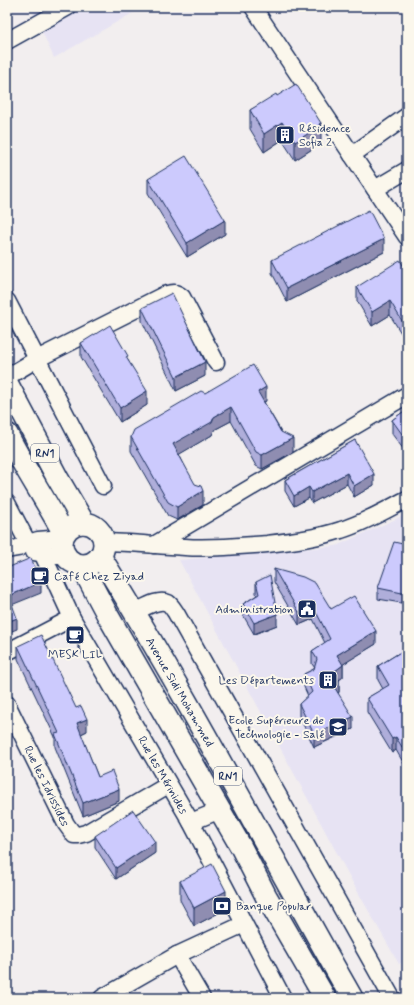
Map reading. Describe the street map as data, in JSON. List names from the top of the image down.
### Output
{
  "streets": {
    "main road": ["RN1", "Avenue Sidi Mohammed"],
    "street": ["Rue les Mérinides", "Rue les Idrissides"]
  },
  "crossings": [
    ["RN1", "Avenue Sidi Mohammed"],
    ["Rue les Mérinides", "Rue les Idrissides"]
  ],
  "places": {
    "building": ["Résidence Sofia 2", "Les Départements"],
    "cafe": ["Café Chez Ziyad", "MESK LIL"],
    "public building": ["Administration"],
    "school or university": ["Ecole Supérieure de Technologie - Salé"],
    "bank": ["Banque Popular"]
  }
}
